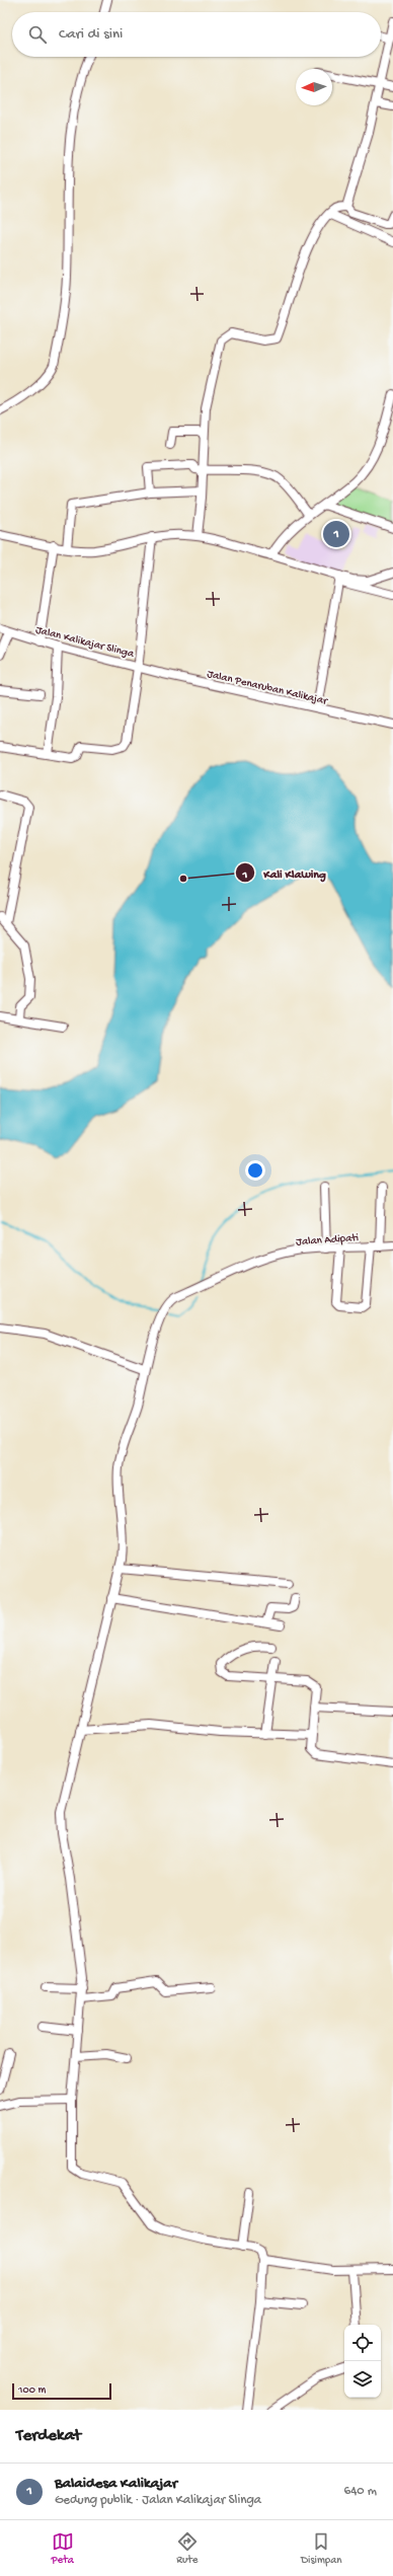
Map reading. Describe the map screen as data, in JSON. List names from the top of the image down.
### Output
{
  "streets": {
    "street": ["Jalan Kalikajar Slinga", "Jalan Penaruban Kalikajar", "Jalan Adipati"]
  },
  "crossings": [
    ["Jalan Kalikajar Slinga", "Jalan Penaruban Kalikajar"]
  ],
  "places": ["Kali Klawing"],
  "scale_bar": "100 m",
  "north": "left",
  "page": {
    "search": "Cari di sini",
    "pins": "1",
    "scale": "100 m",
    "heading": "Terdekat",
    "list": [
      {
        "mark": "1",
        "name": "Balaidesa Kalikajar",
        "note": "Gedung publik · Jalan Kalikajar Slinga",
        "value": "640 m"
      }
    ],
    "nav": ["Peta", "Rute", "Disimpan"]
  }
}
